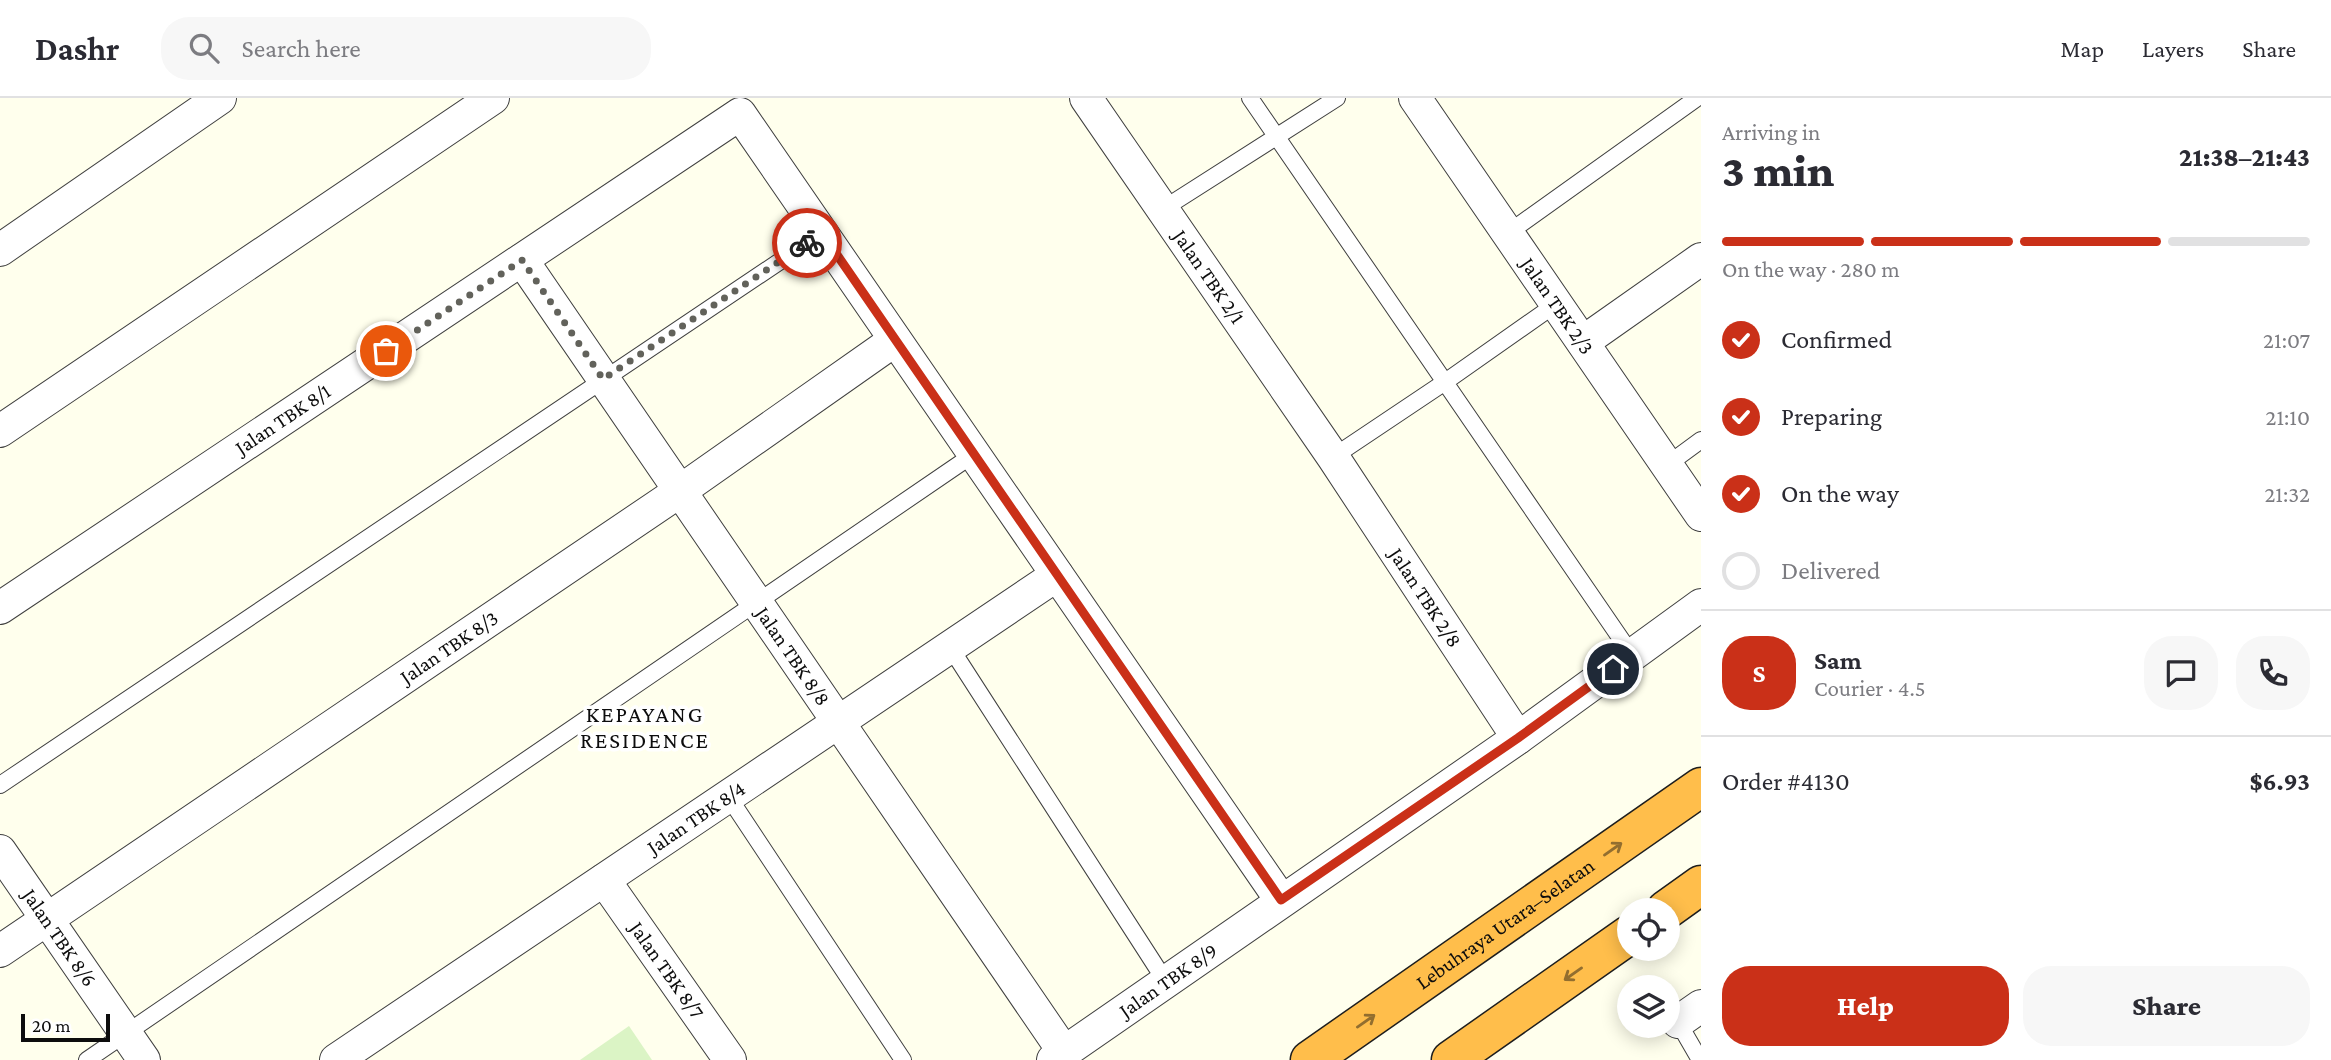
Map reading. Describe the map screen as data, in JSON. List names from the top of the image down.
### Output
{
  "streets": {
    "highway": ["Lebuhraya Utara–Selatan"],
    "street": [
      "Jalan TBK 2/1",
      "Jalan TBK 2/3",
      "Jalan TBK 8/1",
      "Jalan TBK 2/8",
      "Jalan TBK 8/3",
      "Jalan TBK 8/8",
      "Jalan TBK 8/4",
      "Jalan TBK 8/6",
      "Jalan TBK 8/7",
      "Jalan TBK 8/9"
    ]
  },
  "crossings": [
    ["Jalan TBK 2/1", "Jalan TBK 2/8"],
    ["Jalan TBK 8/1", "Jalan TBK 8/8"],
    ["Jalan TBK 2/8", "Jalan TBK 8/9"],
    ["Jalan TBK 8/3", "Jalan TBK 8/8"],
    ["Jalan TBK 8/3", "Jalan TBK 8/6"],
    ["Jalan TBK 8/8", "Jalan TBK 8/4"],
    ["Jalan TBK 8/8", "Jalan TBK 8/9"],
    ["Jalan TBK 8/4", "Jalan TBK 8/7"]
  ],
  "districts": ["KEPAYANG RESIDENCE"],
  "scale_bar": "20 m",
  "page": {
    "header": "Dashr",
    "search": "Search here",
    "nav": ["Map", "Layers", "Share"],
    "heading": ["3 min", "Arriving in", "21:38–21:43"],
    "panel": [
      "Sam",
      "Courier · 4.5",
      "Order #4130",
      "$6.93"
    ],
    "bar": "On the way · 280 m",
    "list": [
      ["Confirmed", "21:07"],
      ["Preparing", "21:10"],
      ["On the way", "21:32"],
      "Delivered"
    ],
    "round": "S",
    "buttons": ["Help", "Share"],
    "scale": "20 m"
  }
}
